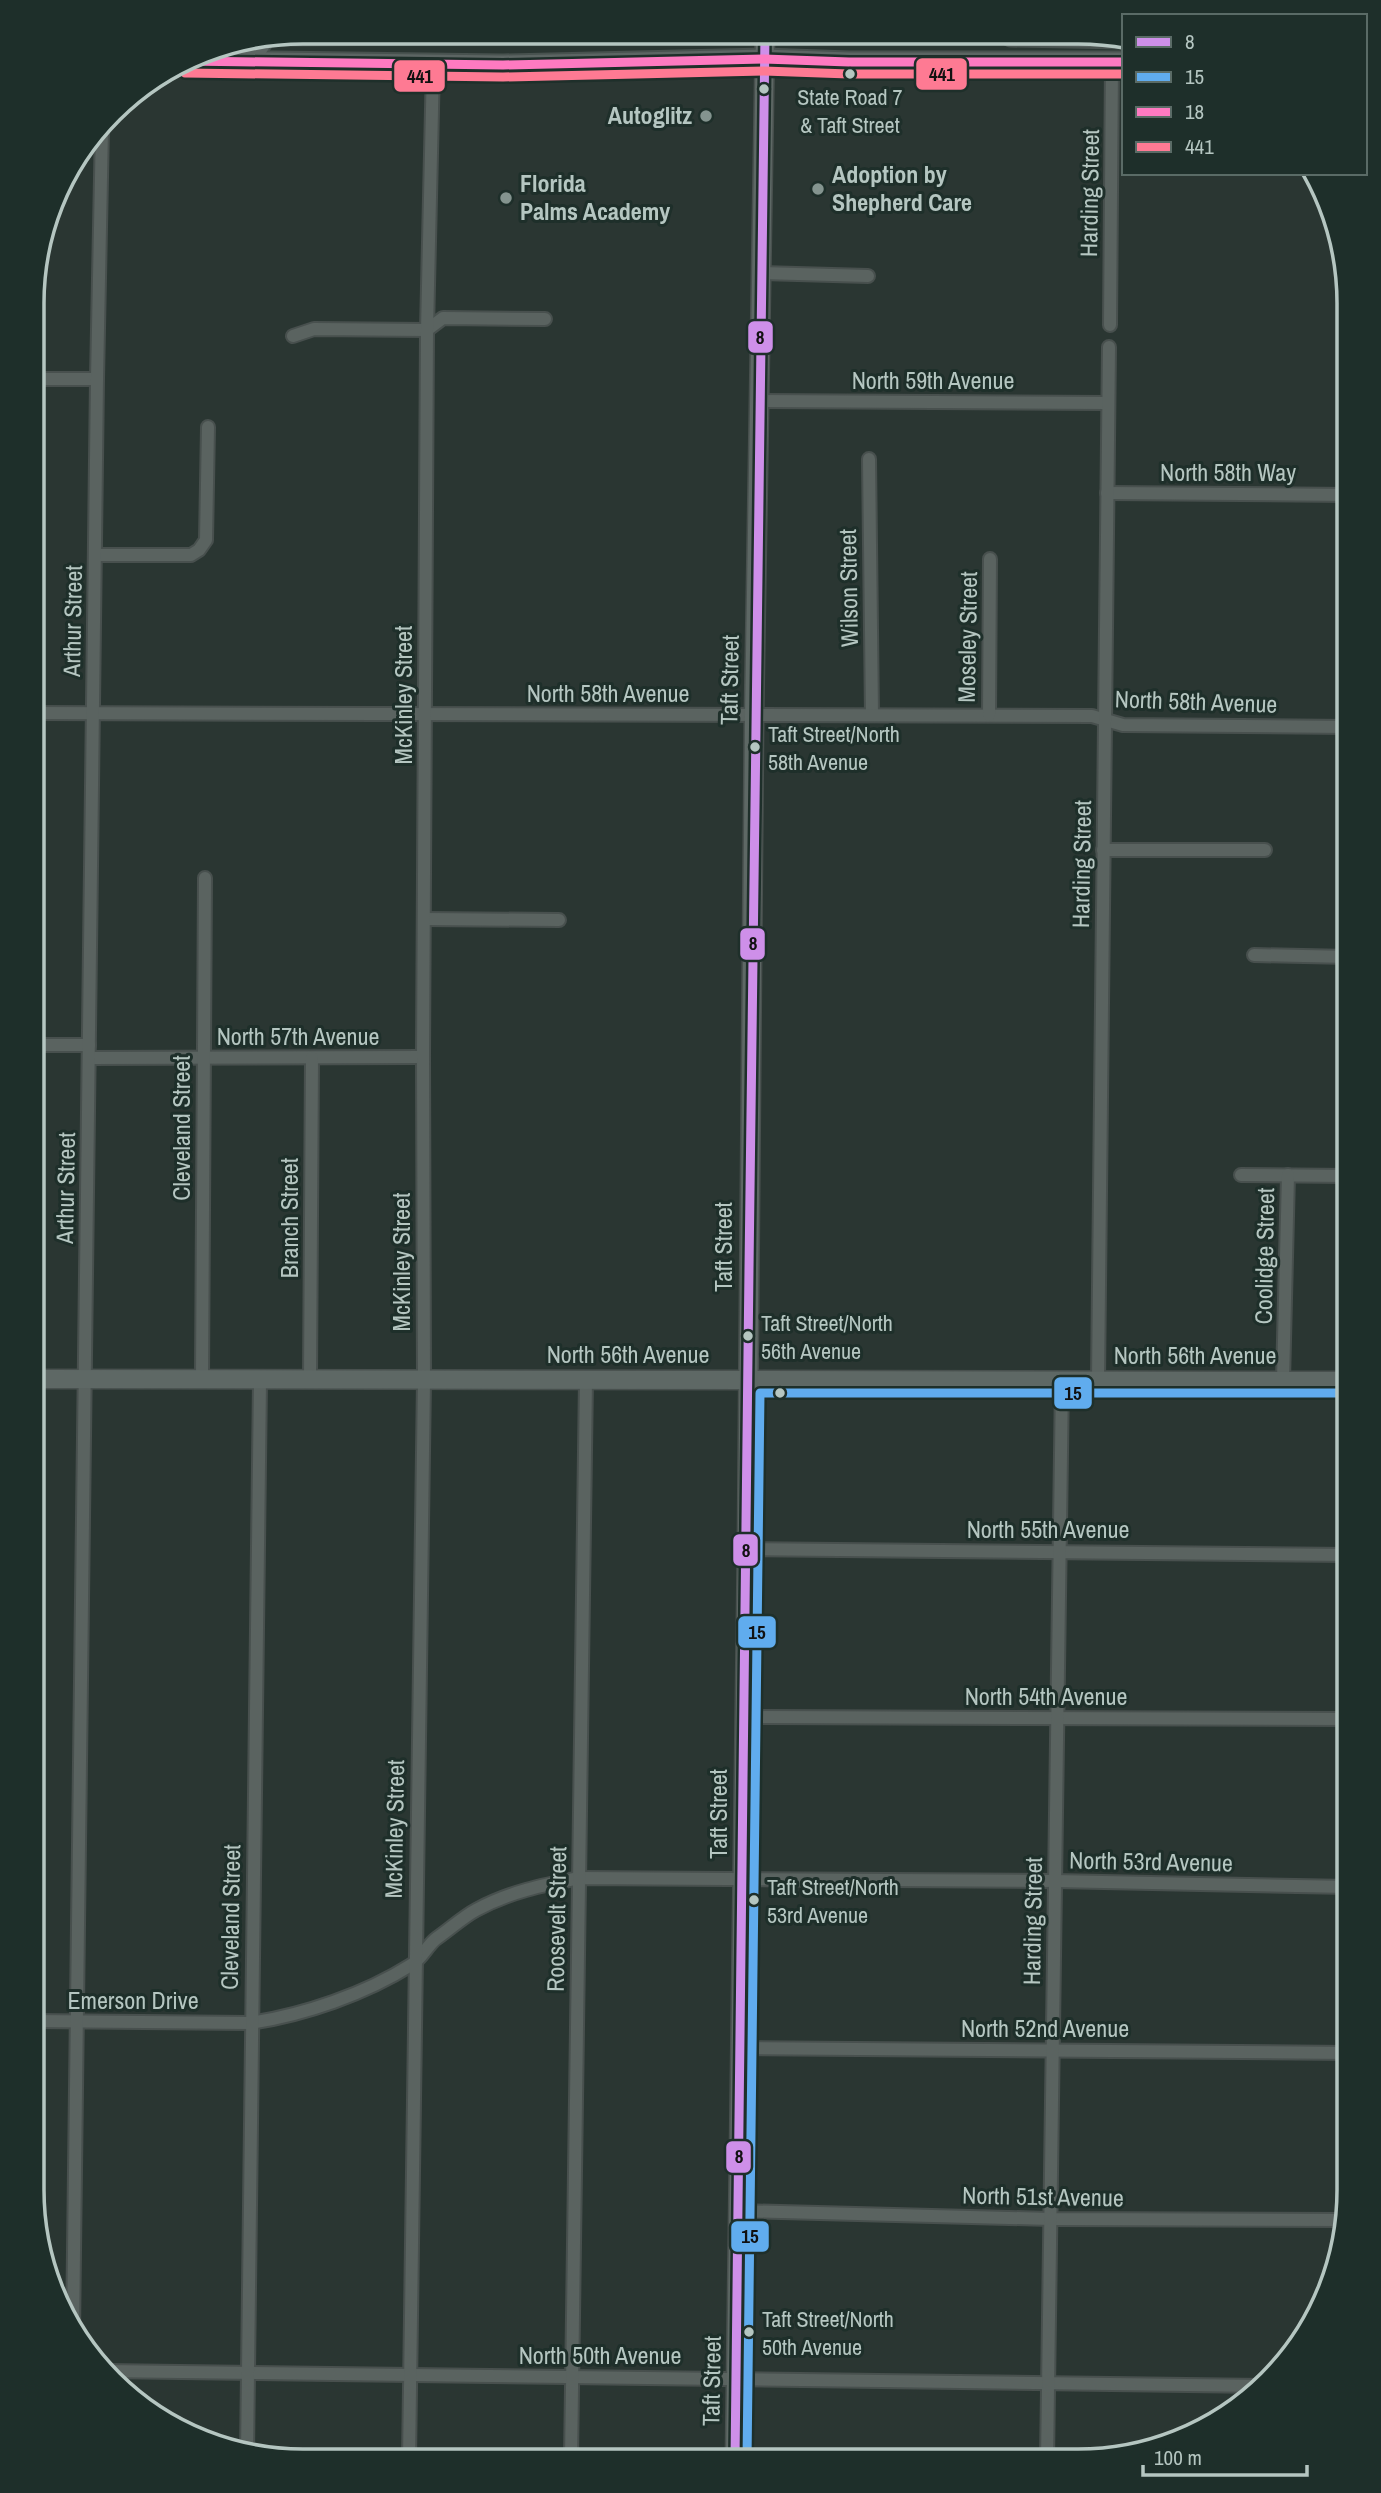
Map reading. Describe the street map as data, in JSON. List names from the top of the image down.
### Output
{
  "streets": {
    "street": [
      "Harding Street",
      "North 59th Avenue",
      "North 58th Way",
      "Wilson Street",
      "Arthur Street",
      "Moseley Street",
      "Taft Street",
      "North 58th Avenue",
      "McKinley Street",
      "North 57th Avenue",
      "Cleveland Street",
      "Branch Street",
      "Coolidge Street",
      "North 56th Avenue",
      "North 55th Avenue",
      "North 54th Avenue",
      "North 53rd Avenue",
      "Roosevelt Street",
      "Emerson Drive",
      "North 52nd Avenue",
      "North 51st Avenue",
      "North 50th Avenue"
    ]
  },
  "crossings": [
    ["Harding Street", "North 59th Avenue"],
    ["Harding Street", "North 58th Way"],
    ["Harding Street", "North 58th Avenue"],
    ["Harding Street", "North 56th Avenue"],
    ["Harding Street", "North 55th Avenue"],
    ["Harding Street", "North 54th Avenue"],
    ["Harding Street", "North 53rd Avenue"],
    ["Harding Street", "North 52nd Avenue"],
    ["Harding Street", "North 51st Avenue"],
    ["Harding Street", "North 50th Avenue"],
    ["North 59th Avenue", "Taft Street"],
    ["Wilson Street", "North 58th Avenue"],
    ["Arthur Street", "North 58th Avenue"],
    ["Arthur Street", "North 57th Avenue"],
    ["Arthur Street", "North 56th Avenue"],
    ["Arthur Street", "Emerson Drive"],
    ["Moseley Street", "North 58th Avenue"],
    ["Taft Street", "North 58th Avenue"],
    ["Taft Street", "North 56th Avenue"],
    ["Taft Street", "North 55th Avenue"],
    ["Taft Street", "North 54th Avenue"],
    ["Taft Street", "North 53rd Avenue"],
    ["Taft Street", "Emerson Drive"],
    ["Taft Street", "North 52nd Avenue"],
    ["Taft Street", "North 51st Avenue"],
    ["Taft Street", "North 50th Avenue"],
    ["North 58th Avenue", "McKinley Street"],
    ["McKinley Street", "North 57th Avenue"],
    ["McKinley Street", "North 56th Avenue"],
    ["McKinley Street", "Emerson Drive"],
    ["McKinley Street", "North 50th Avenue"],
    ["North 57th Avenue", "Cleveland Street"],
    ["North 57th Avenue", "Branch Street"],
    ["Cleveland Street", "North 56th Avenue"],
    ["Cleveland Street", "Emerson Drive"],
    ["Cleveland Street", "North 50th Avenue"],
    ["Branch Street", "North 56th Avenue"],
    ["Coolidge Street", "North 56th Avenue"],
    ["North 56th Avenue", "Roosevelt Street"],
    ["North 53rd Avenue", "Emerson Drive"],
    ["Roosevelt Street", "Emerson Drive"],
    ["Roosevelt Street", "North 50th Avenue"]
  ],
  "places": [
    "State Road 7 & Taft Street",
    "Autoglitz",
    "Adoption by Shepherd Care",
    "Florida Palms Academy",
    "Taft Street/North 58th Avenue",
    "Taft Street/North 56th Avenue",
    "Taft Street/North 53rd Avenue",
    "Taft Street/North 50th Avenue"
  ],
  "lines": [
    "transit line 8",
    "transit line 18",
    "transit line 441",
    "transit line 15"
  ],
  "legend": [
    "8",
    "15",
    "18",
    "441"
  ],
  "scale_bar": "100 m"
}
